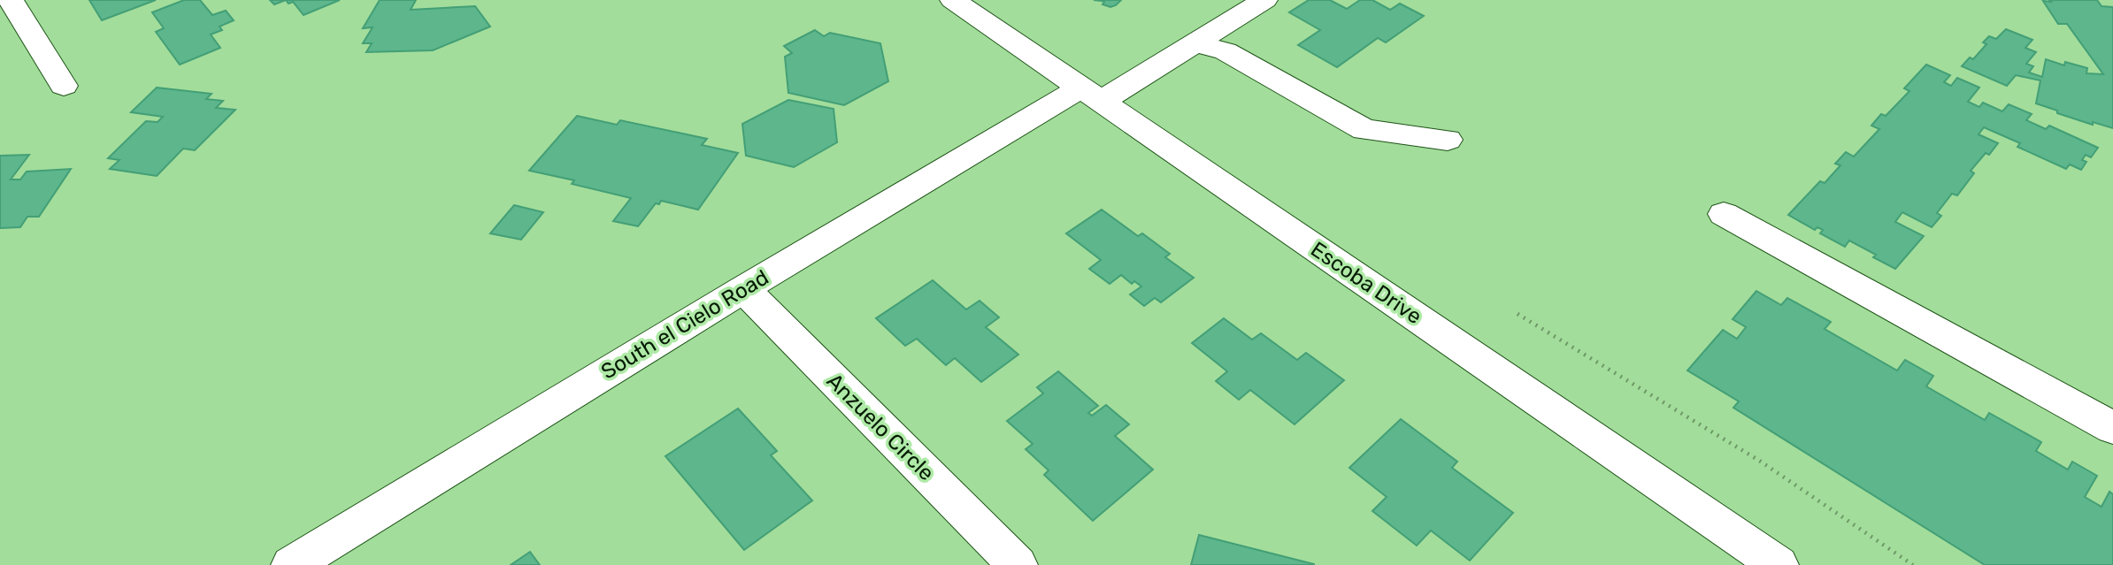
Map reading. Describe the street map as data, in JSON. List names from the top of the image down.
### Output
{
  "streets": {
    "street": ["Escoba Drive", "South el Cielo Road", "Anzuelo Circle"]
  },
  "crossings": [
    ["Escoba Drive", "South el Cielo Road"],
    ["South el Cielo Road", "Anzuelo Circle"]
  ]
}
